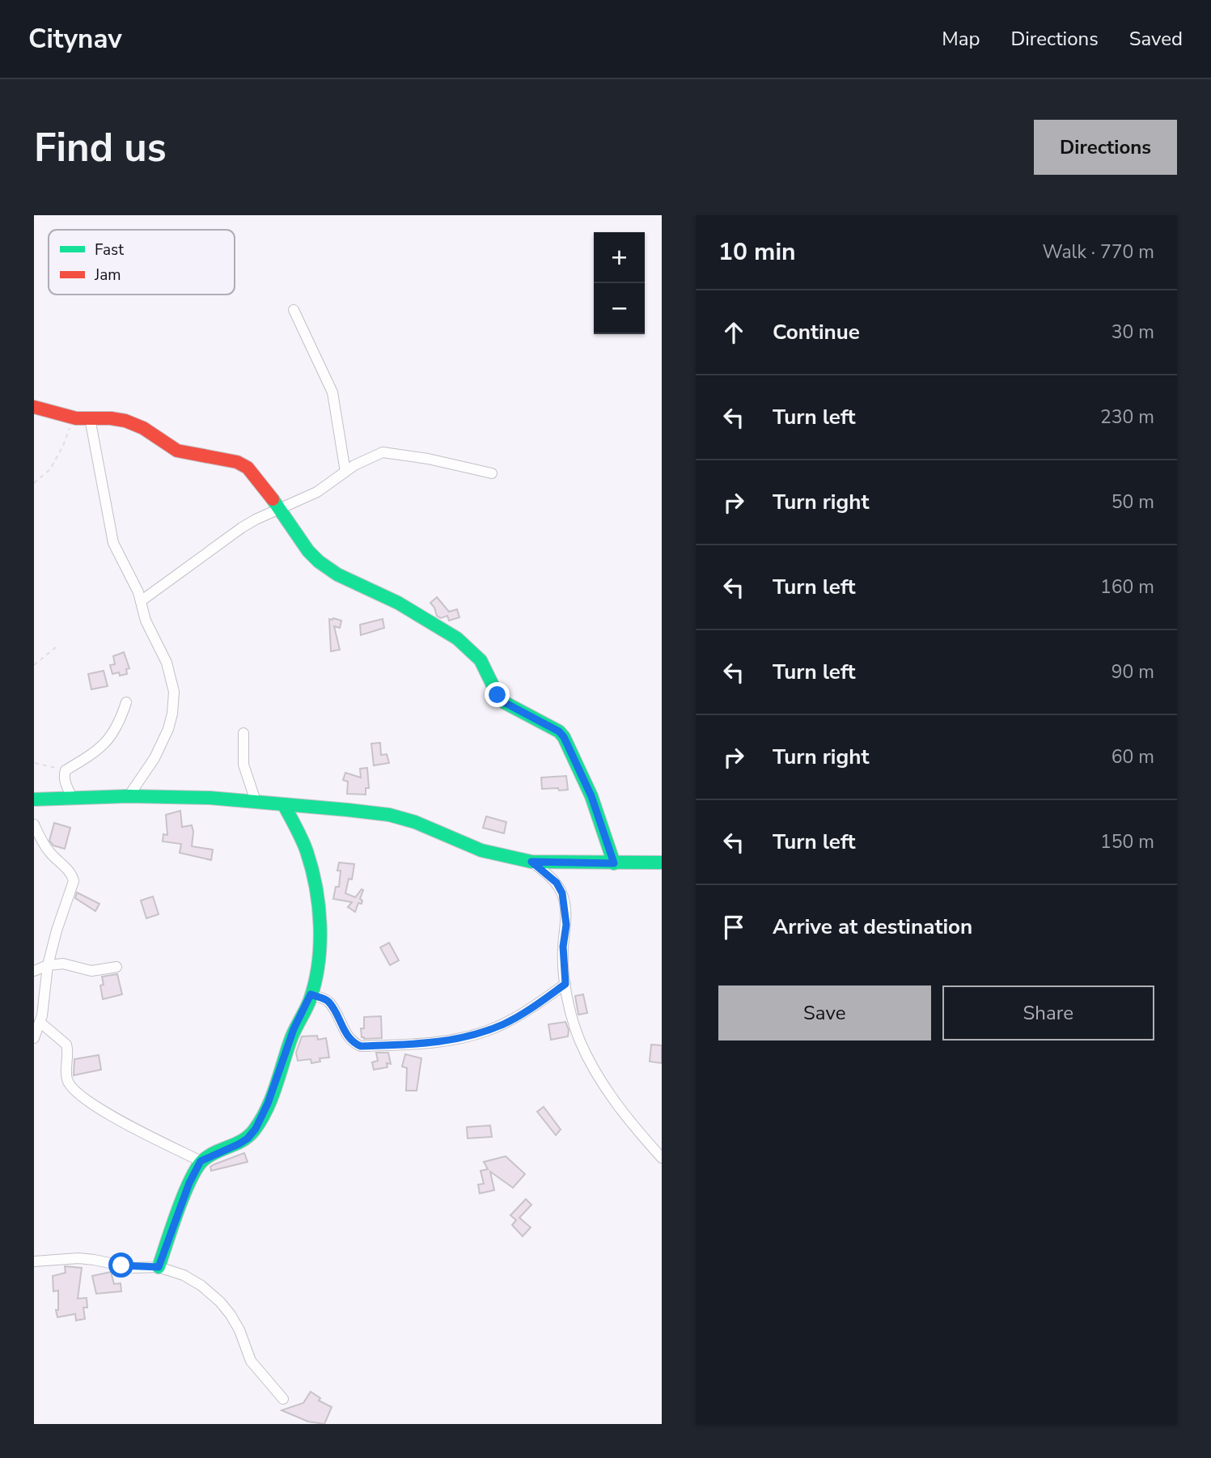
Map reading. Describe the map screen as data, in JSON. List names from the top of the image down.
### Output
{
  "legend": ["Fast", "Jam"],
  "page": {
    "header": "Citynav",
    "nav": ["Map", "Directions", "Saved"],
    "buttons": [
      "Directions",
      ["Save", "Share"]
    ],
    "title": "Find us",
    "heading": ["10 min", "Walk · 770 m"],
    "map_buttons": ["+", "−"],
    "list": [
      ["Continue", "30 m"],
      ["Turn left", "230 m"],
      ["Turn right", "50 m"],
      ["Turn left", "160 m"],
      ["Turn left", "90 m"],
      ["Turn right", "60 m"],
      ["Turn left", "150 m"],
      "Arrive at destination"
    ]
  }
}
